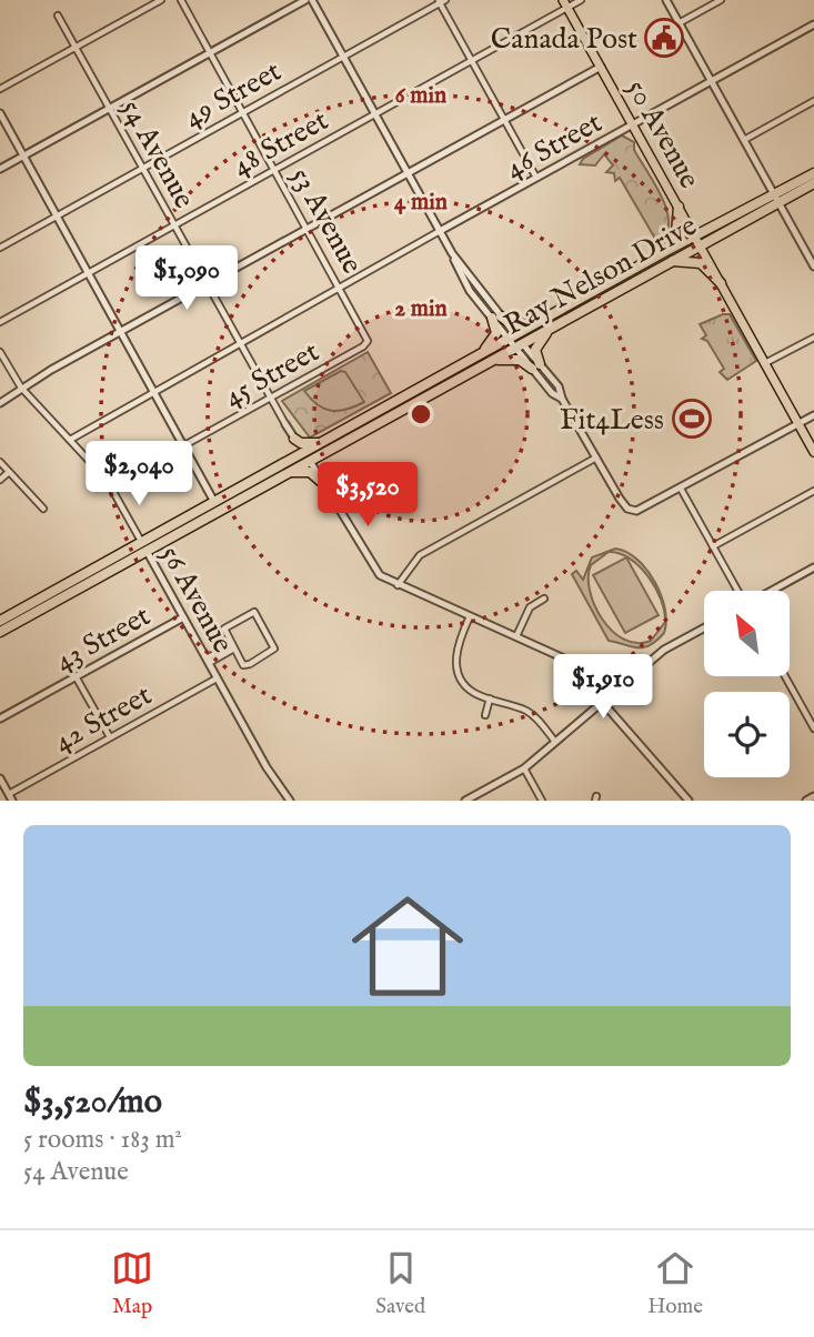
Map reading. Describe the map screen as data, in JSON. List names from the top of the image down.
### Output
{
  "streets": {
    "highway": ["Ray Nelson Drive"],
    "main road": ["50 Avenue"],
    "street": [
      "49 Street",
      "48 Street",
      "46 Street",
      "54 Avenue",
      "53 Avenue",
      "45 Street",
      "56 Avenue",
      "43 Street",
      "42 Street"
    ]
  },
  "crossings": [
    ["49 Street", "54 Avenue"],
    ["49 Street", "53 Avenue"],
    ["50 Avenue", "48 Street"],
    ["50 Avenue", "46 Street"],
    ["50 Avenue", "Ray Nelson Drive"],
    ["48 Street", "54 Avenue"],
    ["48 Street", "53 Avenue"],
    ["46 Street", "54 Avenue"],
    ["46 Street", "53 Avenue"],
    ["46 Street", "56 Avenue"],
    ["54 Avenue", "Ray Nelson Drive"],
    ["54 Avenue", "45 Street"],
    ["53 Avenue", "45 Street"],
    ["Ray Nelson Drive", "56 Avenue"],
    ["45 Street", "56 Avenue"],
    ["56 Avenue", "43 Street"],
    ["56 Avenue", "42 Street"]
  ],
  "places": {
    "public building": ["Canada Post"],
    "sports": ["Fit4Less"]
  },
  "north": "top left",
  "page": {
    "price": [
      "$1,090",
      "$2,040",
      "$3,520",
      "$1,910"
    ],
    "list": [
      {
        "name": "$3,520/mo",
        "note": "5 rooms · 183 m² · 54 Avenue"
      }
    ],
    "tabs": ["Map", "Saved", "Home"]
  },
  "rings": ["6 min", "4 min", "2 min"]
}
